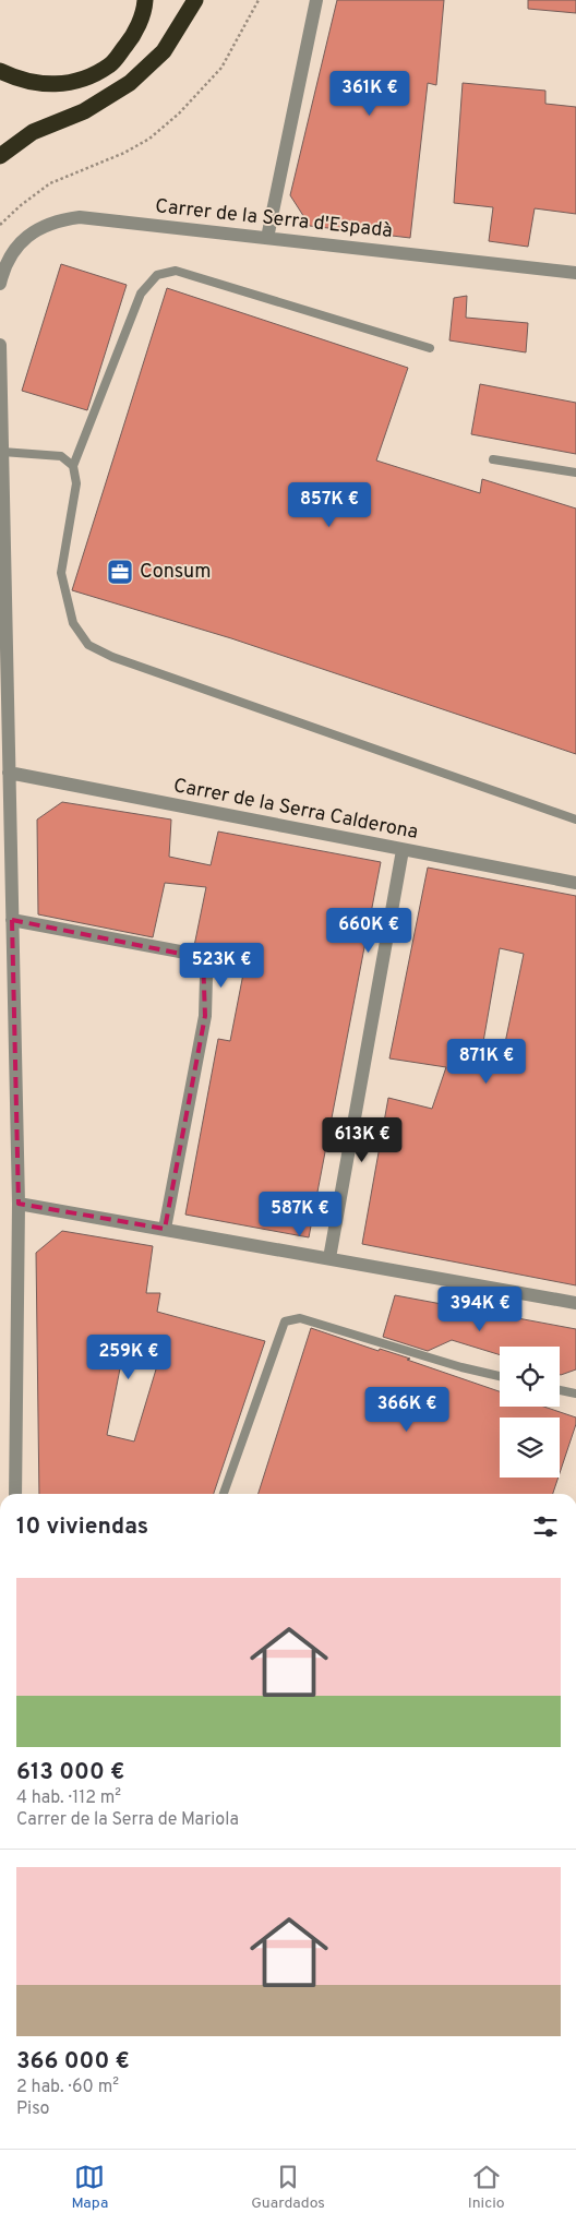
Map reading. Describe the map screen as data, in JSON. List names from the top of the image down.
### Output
{
  "streets": {
    "street": ["Carrer de la Serra d'Espadà", "Carrer de la Serra Calderona"]
  },
  "places": {
    "office": ["Consum"]
  },
  "page": {
    "price": [
      "361K €",
      "857K €",
      "660K €",
      "523K €",
      "871K €",
      "613K €",
      "587K €",
      "394K €",
      "259K €",
      "366K €"
    ],
    "heading": "10 viviendas",
    "list": [
      {
        "name": "613 000 €",
        "note": "4 hab. · 112 m² · Carrer de la Serra de Mariola"
      },
      {
        "name": "366 000 €",
        "note": "2 hab. · 60 m² · Piso"
      }
    ],
    "tabs": ["Mapa", "Guardados", "Inicio"]
  }
}
